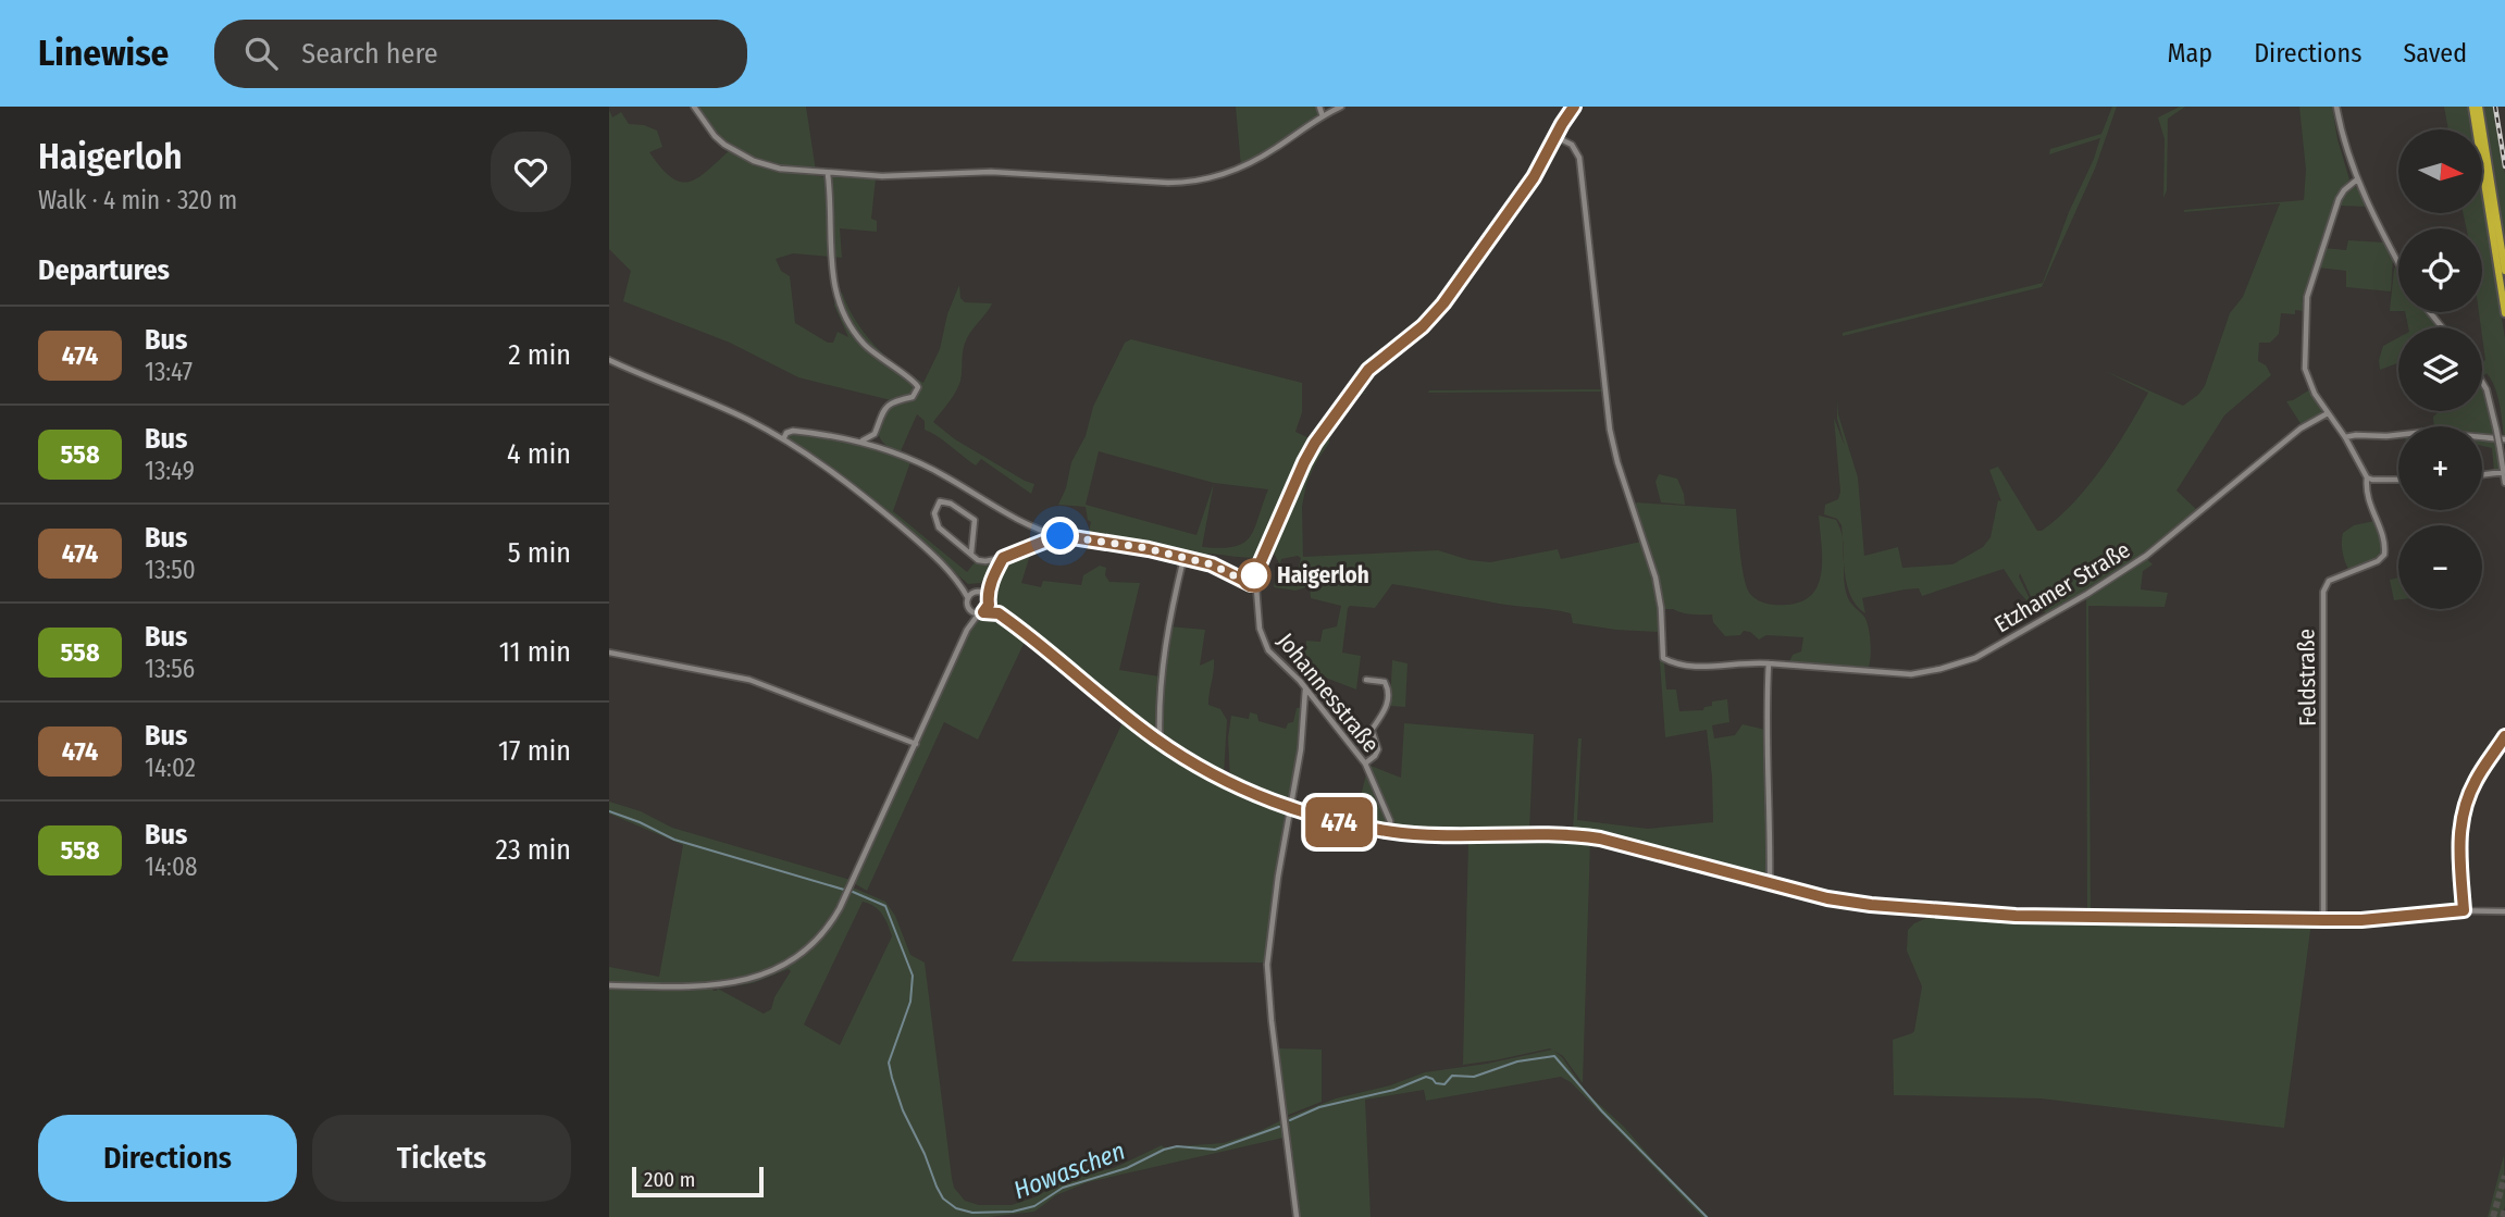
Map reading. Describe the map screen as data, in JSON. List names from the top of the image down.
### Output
{
  "streets": {
    "street": ["Etzhamer Straße", "Feldstraße", "Johannesstraße"]
  },
  "water": ["Howaschen"],
  "places": ["Haigerloh"],
  "lines": ["bus line 474"],
  "scale_bar": "200 m",
  "north": "right",
  "page": {
    "header": "Linewise",
    "search": "Search here",
    "nav": ["Map", "Directions", "Saved"],
    "heading": [
      ["Haigerloh", "Walk · 4 min · 320 m"],
      "Departures"
    ],
    "on_map": "474",
    "map_buttons": ["+", "−"],
    "list": [
      {
        "mark": "474",
        "name": "Bus",
        "note": "13:47",
        "value": "2 min"
      },
      {
        "mark": "558",
        "name": "Bus",
        "note": "13:49",
        "value": "4 min"
      },
      {
        "mark": "474",
        "name": "Bus",
        "note": "13:50",
        "value": "5 min"
      },
      {
        "mark": "558",
        "name": "Bus",
        "note": "13:56",
        "value": "11 min"
      },
      {
        "mark": "474",
        "name": "Bus",
        "note": "14:02",
        "value": "17 min"
      },
      {
        "mark": "558",
        "name": "Bus",
        "note": "14:08",
        "value": "23 min"
      }
    ],
    "buttons": ["Directions", "Tickets"],
    "scale": "200 m"
  }
}
